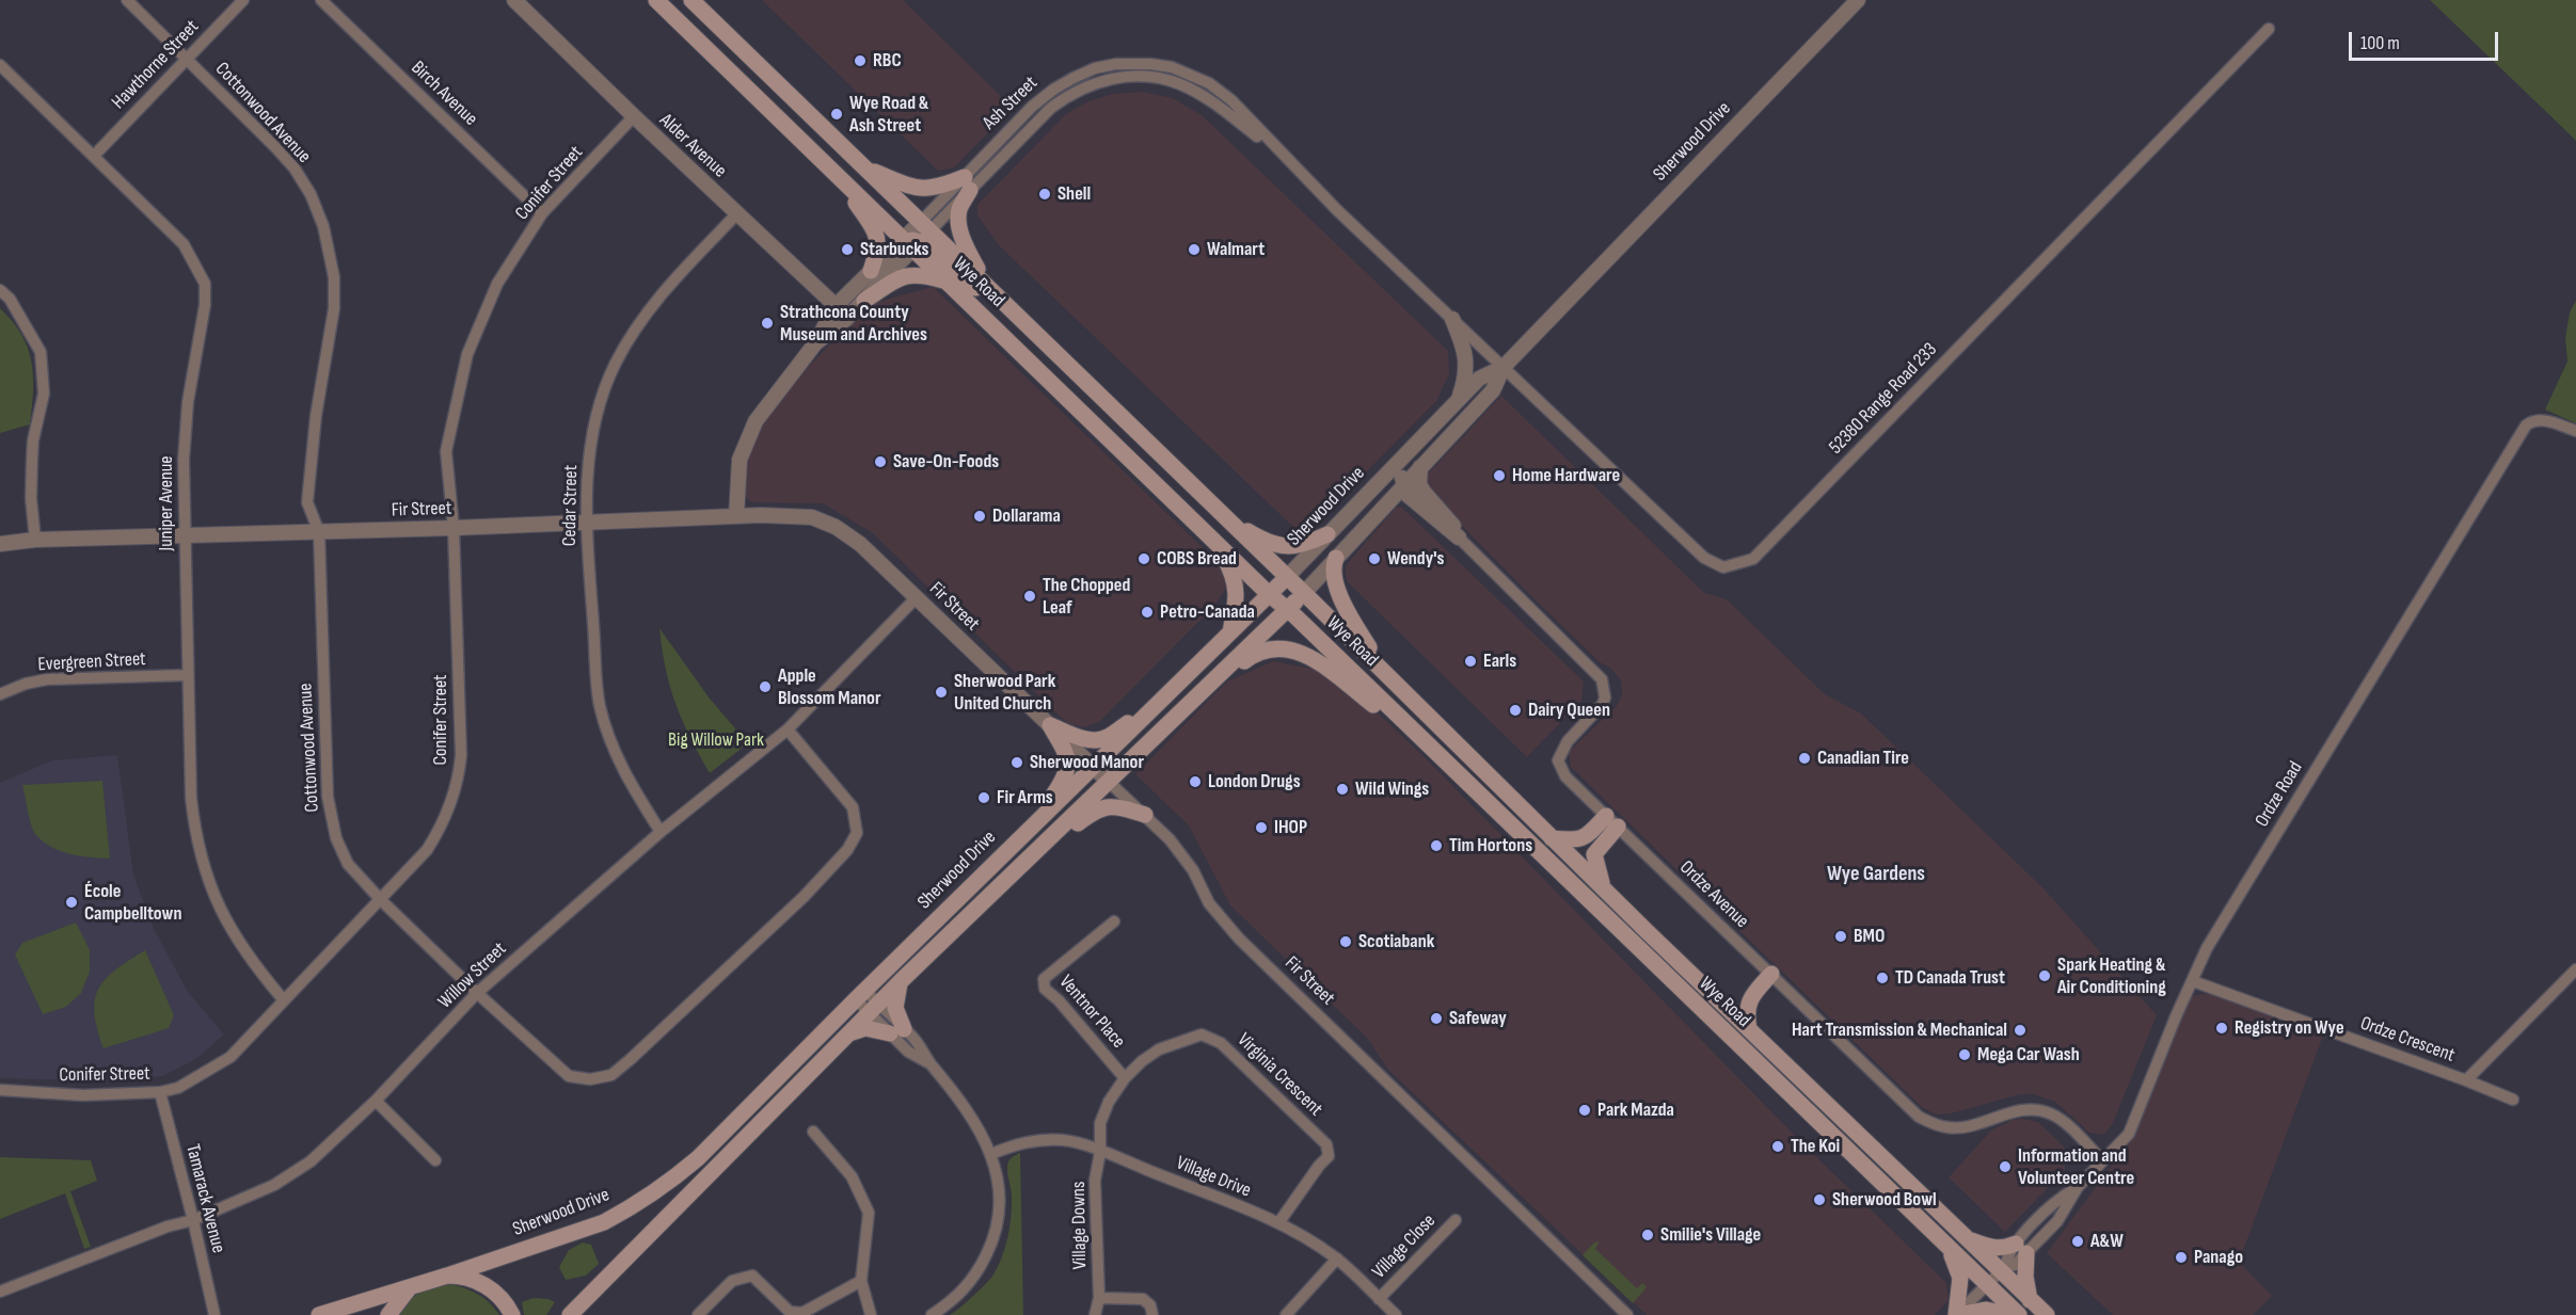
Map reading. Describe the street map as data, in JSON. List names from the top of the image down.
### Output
{
  "streets": {
    "main road": ["Sherwood Drive", "Wye Road"],
    "street": [
      "Hawthorne Street",
      "Birch Avenue",
      "Ash Street",
      "Cottonwood Avenue",
      "Alder Avenue",
      "Conifer Street",
      "52380 Range Road 233",
      "Juniper Avenue",
      "Cedar Street",
      "Fir Street",
      "Evergreen Street",
      "Ordze Road",
      "Ordze Avenue",
      "Willow Street",
      "Ventnor Place",
      "Ordze Crescent",
      "Virginia Crescent",
      "Village Drive",
      "Tamarack Avenue",
      "Village Downs",
      "Village Close"
    ]
  },
  "crossings": [
    ["Hawthorne Street", "Cottonwood Avenue"],
    ["Hawthorne Street", "Juniper Avenue"],
    ["Birch Avenue", "Conifer Street"],
    ["Ash Street", "Sherwood Drive"],
    ["Ash Street", "Alder Avenue"],
    ["Ash Street", "Wye Road"],
    ["Ash Street", "52380 Range Road 233"],
    ["Ash Street", "Fir Street"],
    ["Cottonwood Avenue", "Conifer Street"],
    ["Cottonwood Avenue", "Fir Street"],
    ["Cottonwood Avenue", "Willow Street"],
    ["Sherwood Drive", "Wye Road"],
    ["Sherwood Drive", "52380 Range Road 233"],
    ["Sherwood Drive", "Fir Street"],
    ["Alder Avenue", "Conifer Street"],
    ["Alder Avenue", "Cedar Street"],
    ["Conifer Street", "Juniper Avenue"],
    ["Conifer Street", "Fir Street"],
    ["Conifer Street", "Tamarack Avenue"],
    ["Wye Road", "Ordze Road"],
    ["Juniper Avenue", "Fir Street"],
    ["Juniper Avenue", "Evergreen Street"],
    ["Cedar Street", "Fir Street"],
    ["Cedar Street", "Willow Street"],
    ["Fir Street", "Willow Street"],
    ["Ordze Road", "Ordze Avenue"],
    ["Ordze Road", "Ordze Crescent"],
    ["Willow Street", "Tamarack Avenue"],
    ["Ventnor Place", "Virginia Crescent"],
    ["Virginia Crescent", "Village Drive"],
    ["Virginia Crescent", "Village Downs"],
    ["Village Drive", "Village Downs"],
    ["Village Drive", "Village Close"]
  ],
  "districts": ["Wye Gardens"],
  "parks": ["Big Willow Park"],
  "places": [
    "RBC",
    "Wye Road & Ash Street",
    "Shell",
    "Starbucks",
    "Walmart",
    "Strathcona County Museum and Archives",
    "Save-On-Foods",
    "Home Hardware",
    "Dollarama",
    "COBS Bread",
    "Wendy's",
    "The Chopped Leaf",
    "Petro-Canada",
    "Earls",
    "Apple Blossom Manor",
    "Sherwood Park United Church",
    "Dairy Queen",
    "Canadian Tire",
    "Sherwood Manor",
    "London Drugs",
    "Wild Wings",
    "Fir Arms",
    "IHOP",
    "Tim Hortons",
    "École Campbelltown",
    "BMO",
    "Scotiabank",
    "Spark Heating & Air Conditioning",
    "TD Canada Trust",
    "Safeway",
    "Registry on Wye",
    "Hart Transmission & Mechanical",
    "Mega Car Wash",
    "Park Mazda",
    "The Koi",
    "Information and Volunteer Centre",
    "Sherwood Bowl",
    "Smilie's Village",
    "A&W",
    "Panago"
  ],
  "scale_bar": "100 m"
}
